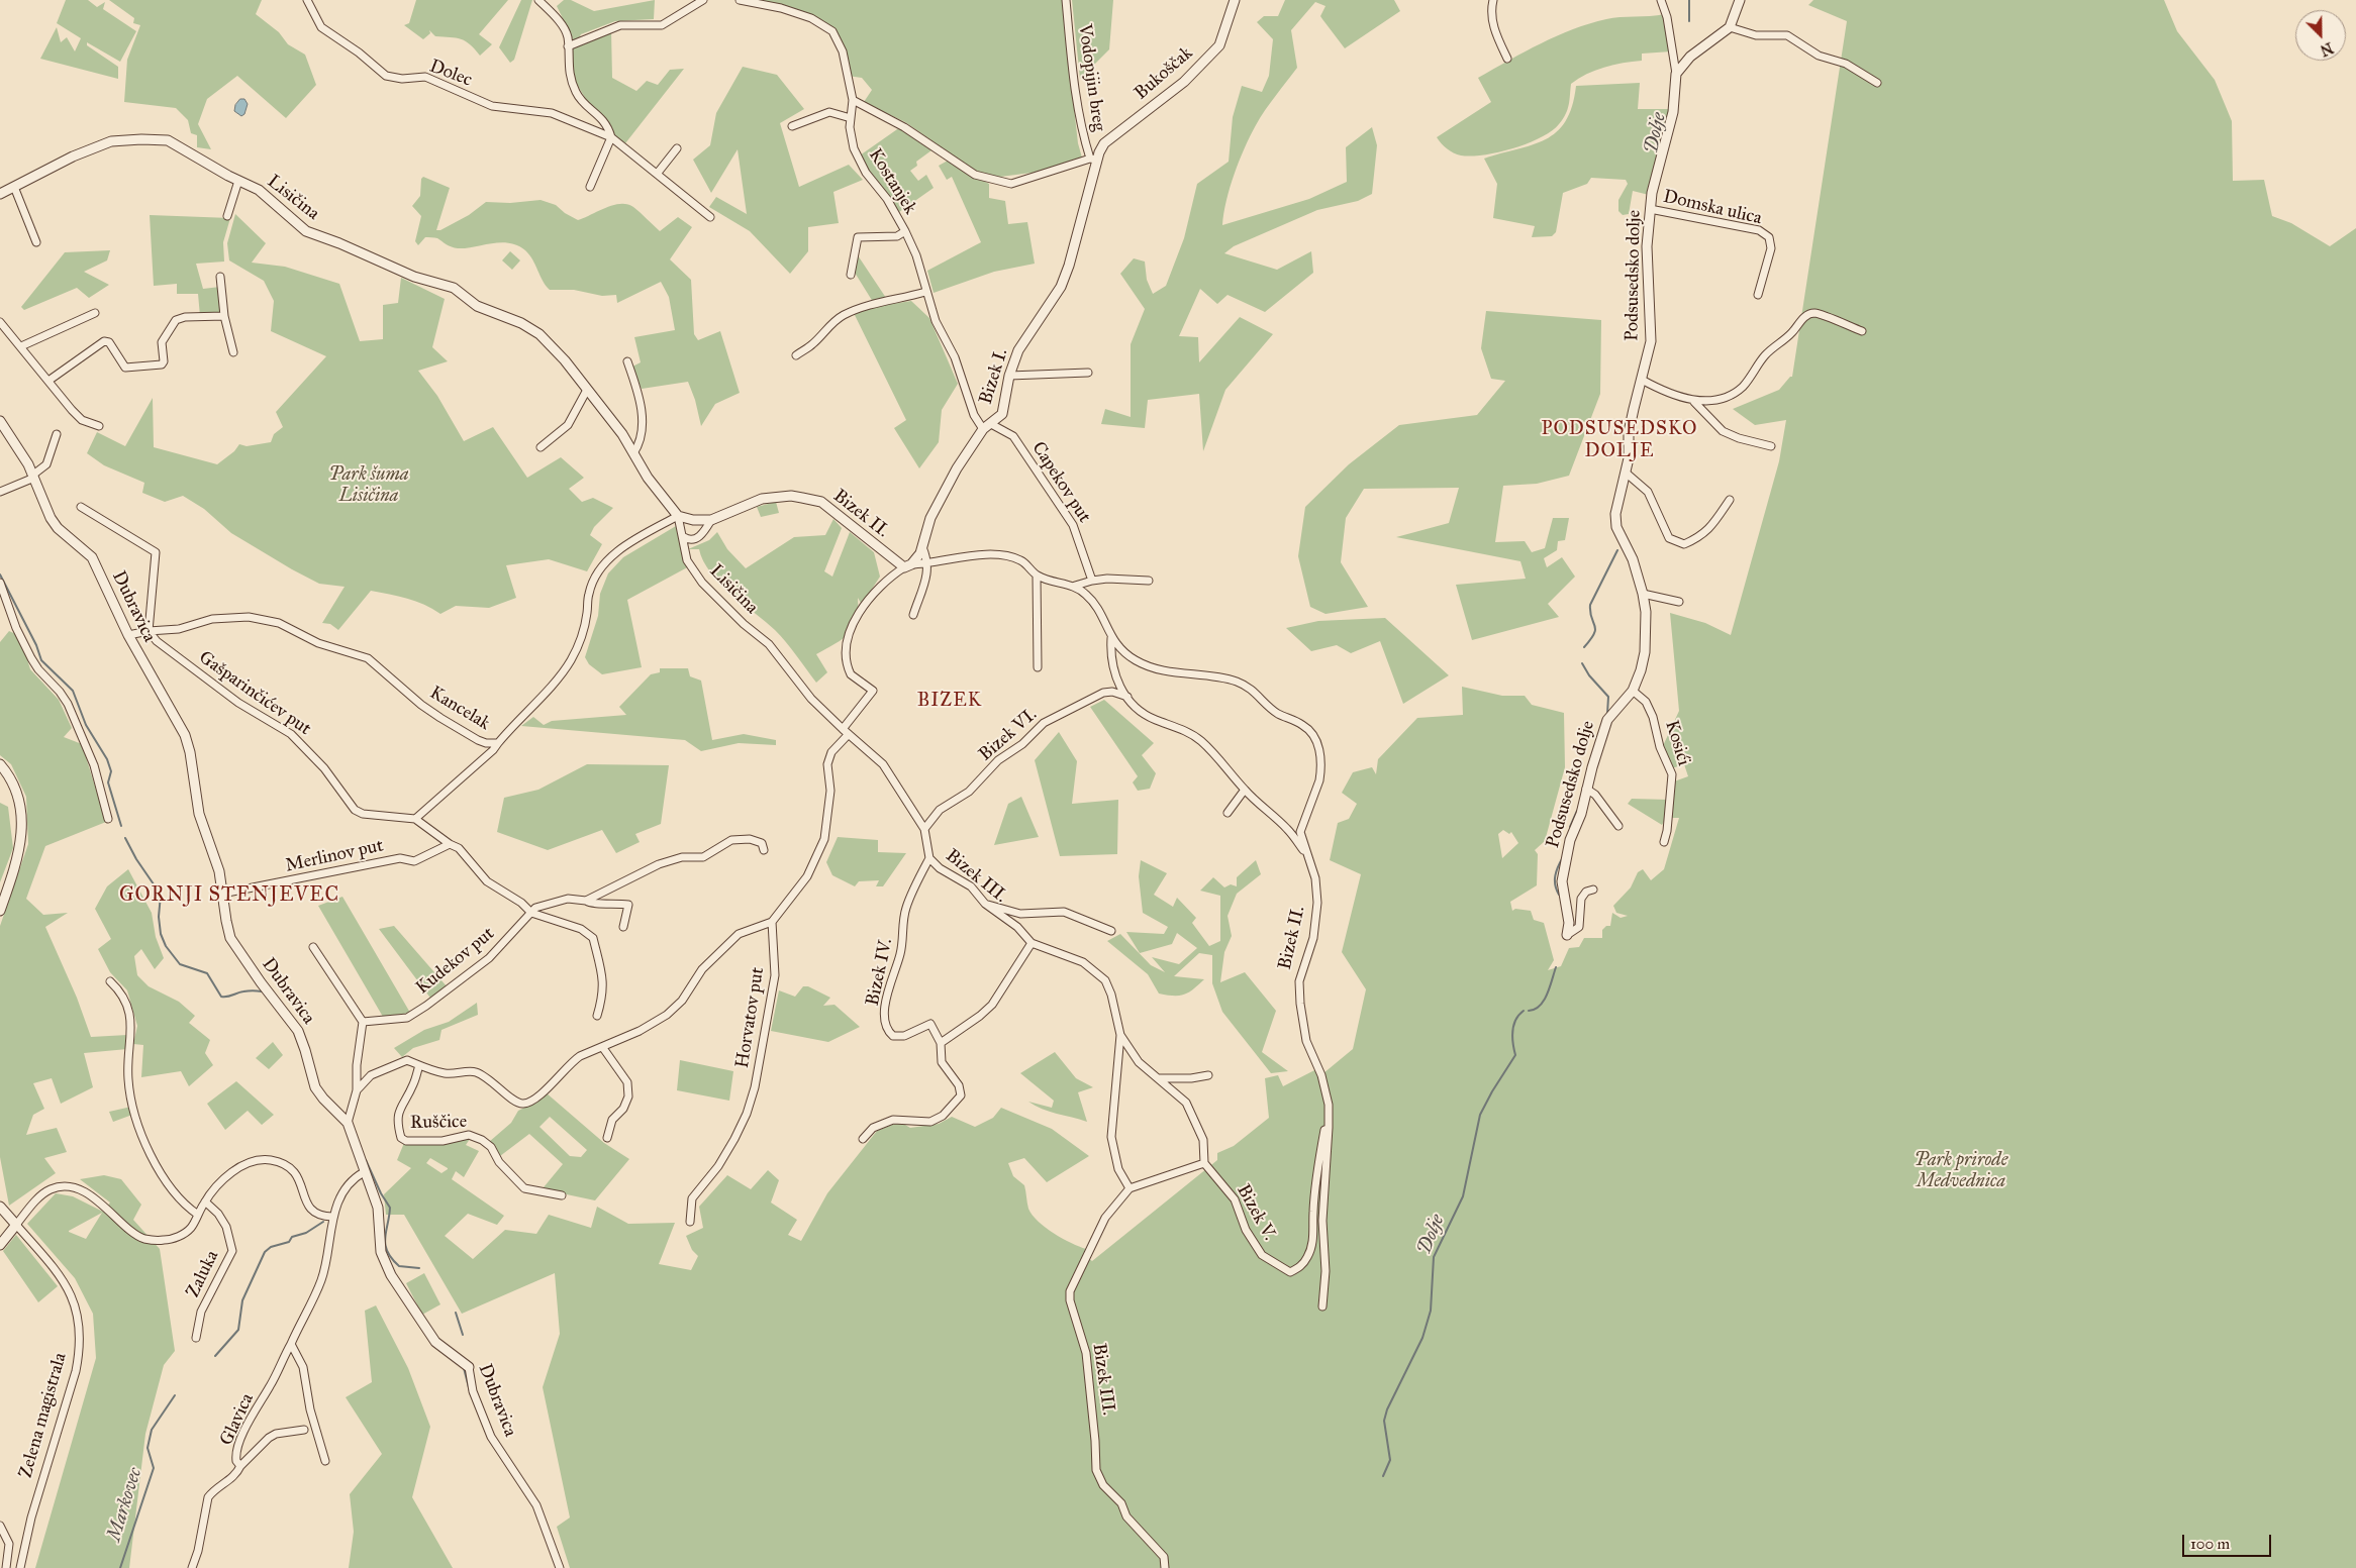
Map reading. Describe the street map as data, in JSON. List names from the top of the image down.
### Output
{
  "streets": {
    "street": [
      "Dolec",
      "Bukoščak",
      "Vodopijin breg",
      "Kostanjek",
      "Lisičina",
      "Domska ulica",
      "Podsusedsko dolje",
      "Bizek I.",
      "Capekov put",
      "Bizek II.",
      "Dubravica",
      "Gašparinčićev put",
      "Kancelak",
      "Bizek VI.",
      "Kosići",
      "Merlinov put",
      "Bizek III.",
      "Kudekov put",
      "Bizek IV.",
      "Horvatov put",
      "Ruščice",
      "Bizek V.",
      "Zaluka",
      "Zelena magistrala",
      "Glavica"
    ]
  },
  "crossings": [
    ["Bukoščak", "Vodopijin breg"],
    ["Bukoščak", "Bizek I."],
    ["Vodopijin breg", "Bizek I."],
    ["Kostanjek", "Bizek I."],
    ["Kostanjek", "Capekov put"],
    ["Lisičina", "Bizek II."],
    ["Lisičina", "Kancelak"],
    ["Lisičina", "Bizek III."],
    ["Domska ulica", "Podsusedsko dolje"],
    ["Podsusedsko dolje", "Kosići"],
    ["Bizek I.", "Capekov put"],
    ["Bizek I.", "Bizek II."],
    ["Bizek II.", "Kancelak"],
    ["Bizek II.", "Bizek V."],
    ["Dubravica", "Kancelak"],
    ["Dubravica", "Merlinov put"],
    ["Dubravica", "Glavica"],
    ["Gašparinčićev put", "Kancelak"],
    ["Bizek VI.", "Bizek III."],
    ["Bizek III.", "Bizek IV."]
  ],
  "districts": ["PODSUSEDSKO DOLJE", "BIZEK", "GORNJI STENJEVEC"],
  "water": ["Dolje", "Markovec"],
  "parks": ["Park šuma Lisičina", "Park prirode Medvednica"],
  "scale_bar": "100 m",
  "north": "bottom right"
}
